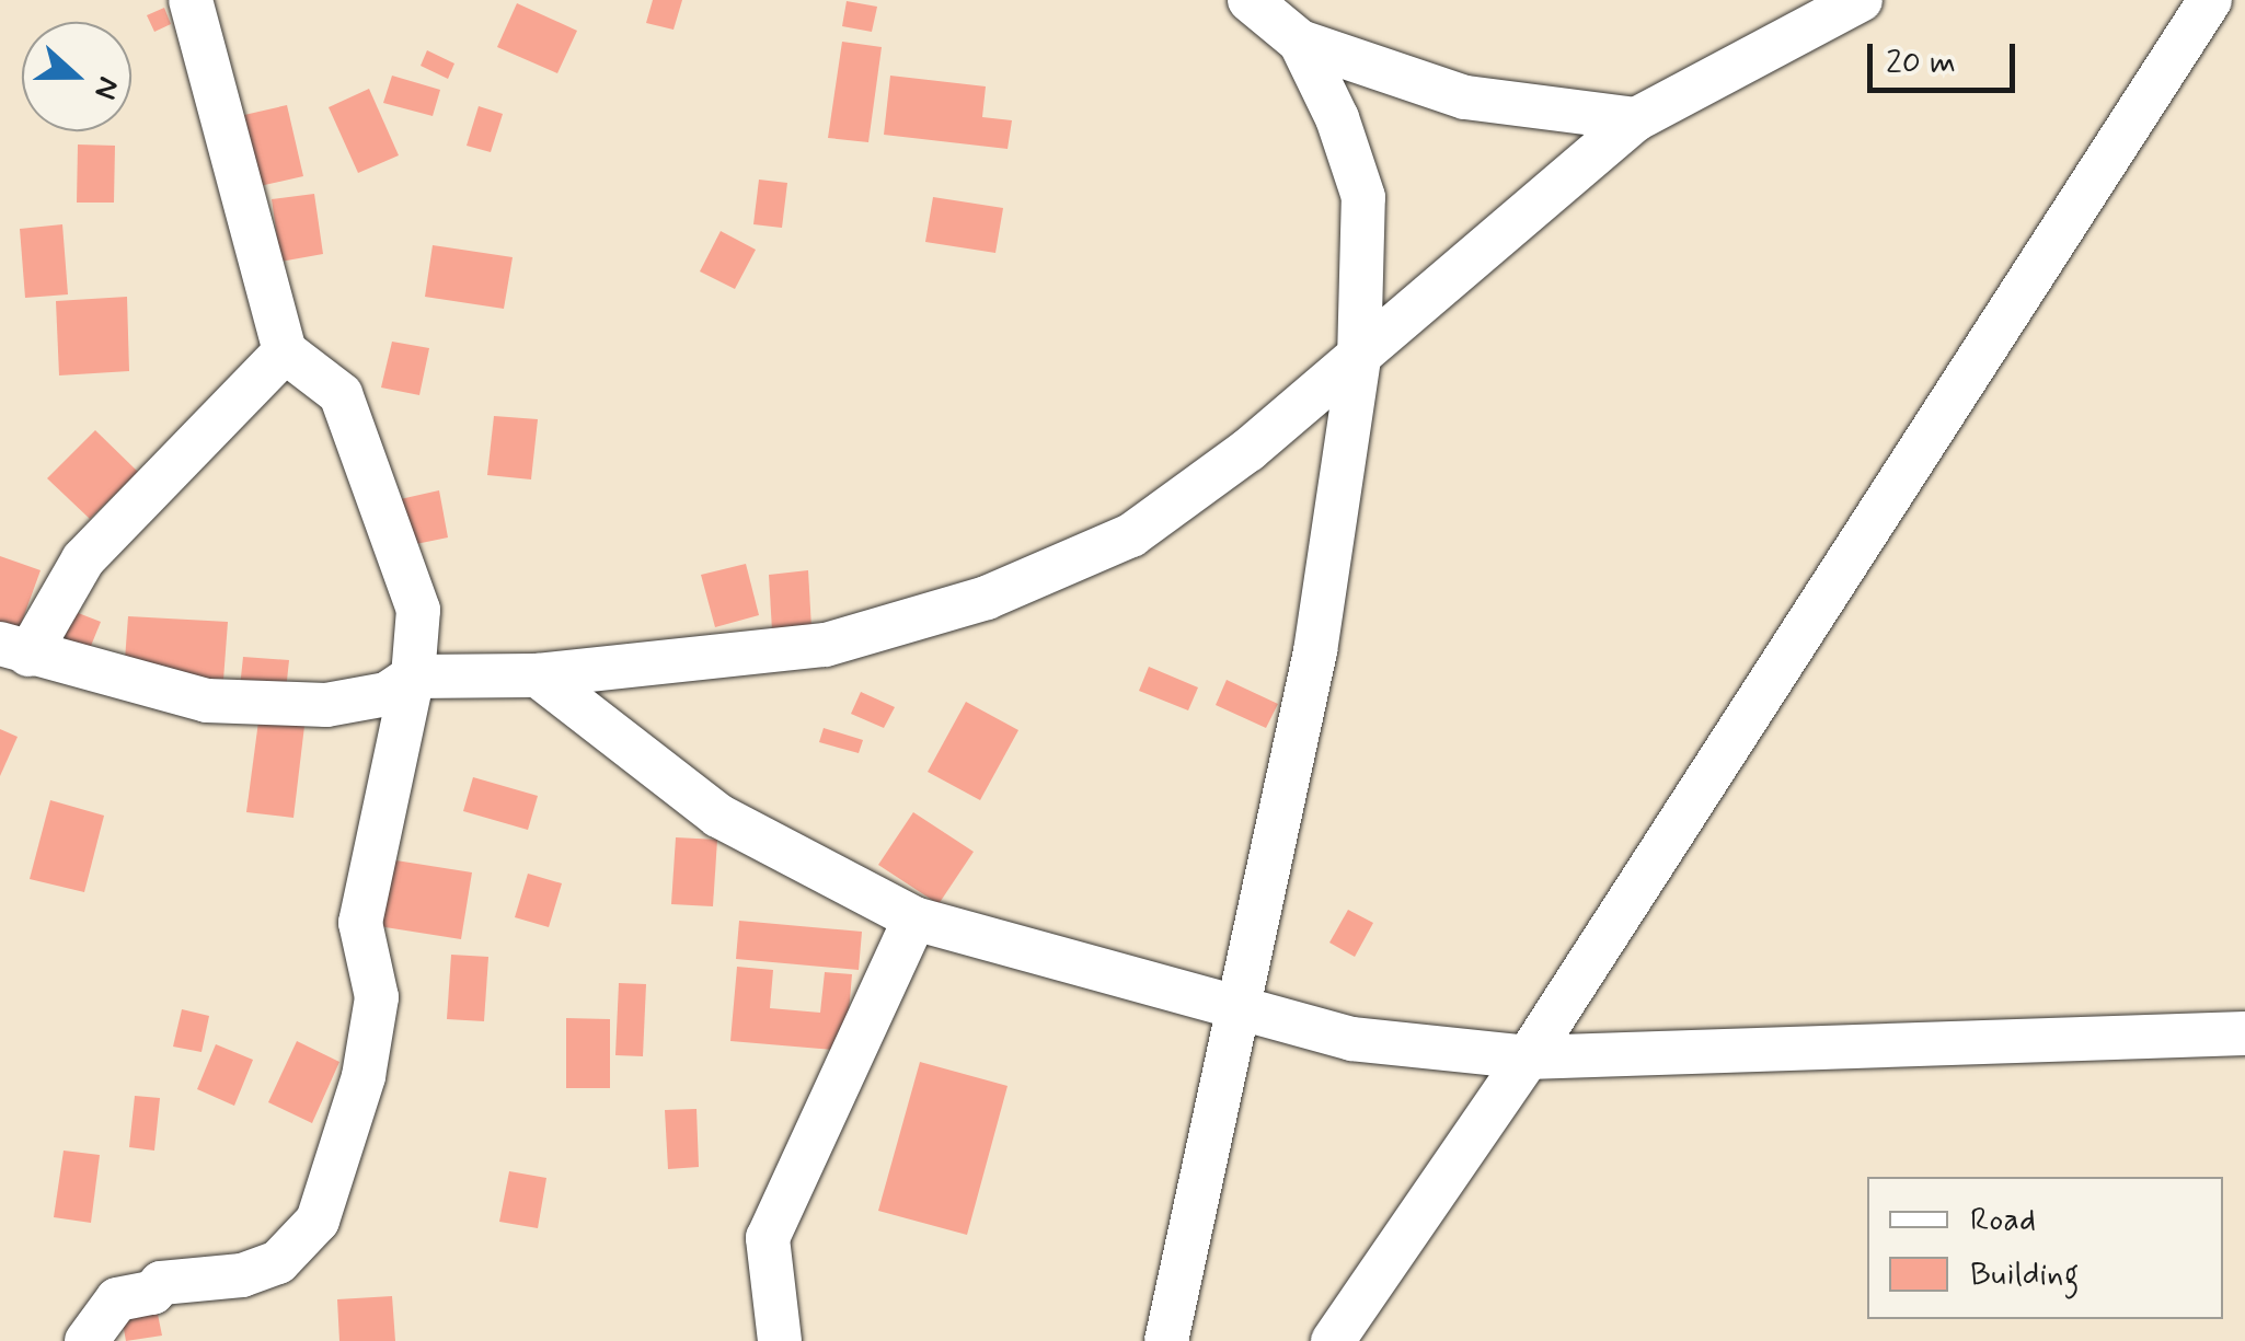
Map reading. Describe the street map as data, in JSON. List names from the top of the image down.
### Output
{
  "legend": ["Road", "Building"],
  "scale_bar": "20 m",
  "north": "right"
}
